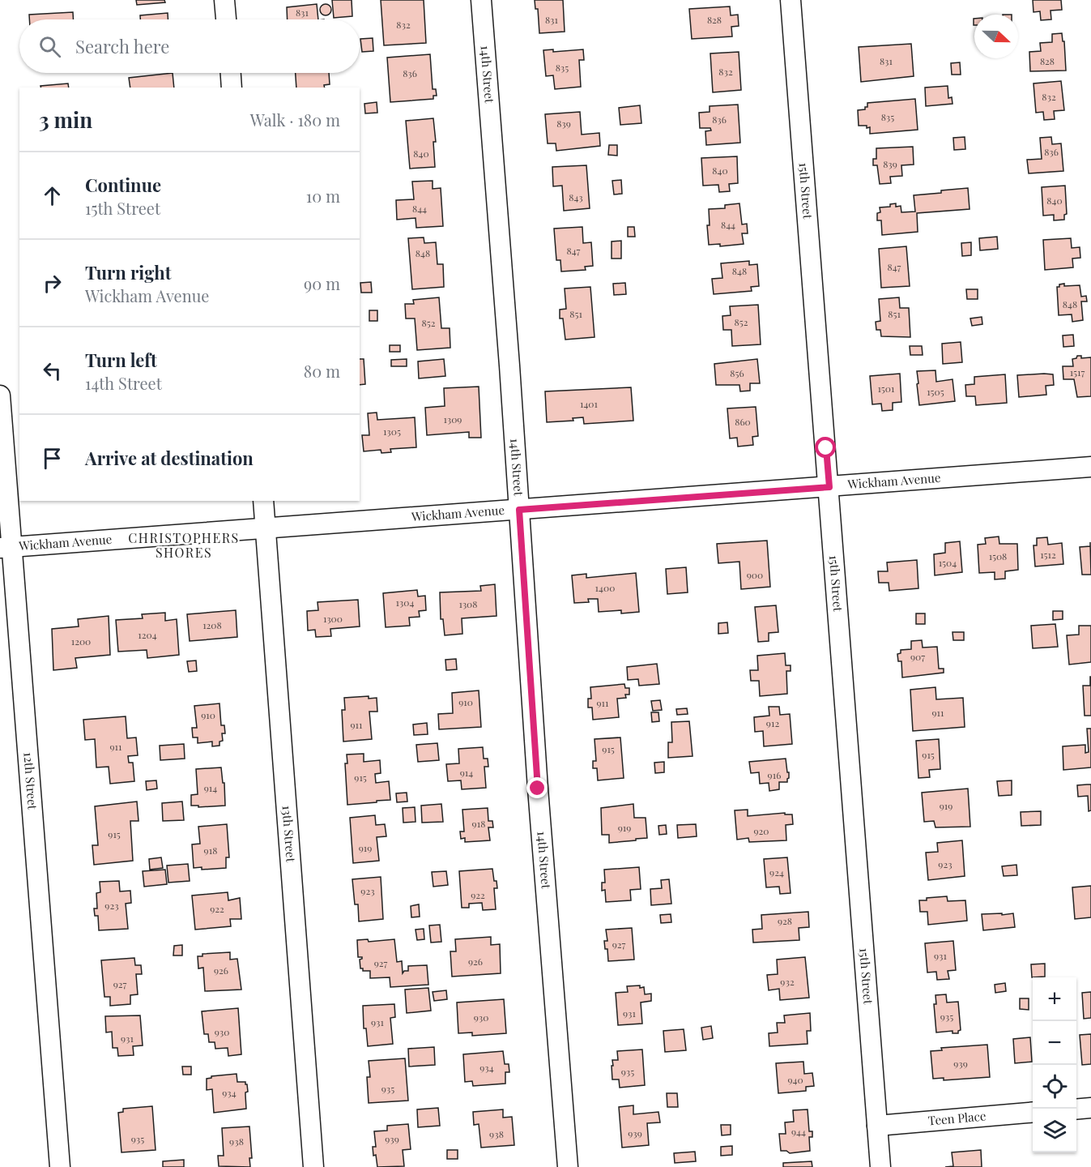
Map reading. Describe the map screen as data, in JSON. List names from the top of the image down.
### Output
{
  "streets": {
    "street": [
      "14th Street",
      "15th Street",
      "Wickham Avenue",
      "12th Street",
      "13th Street",
      "Teen Place"
    ]
  },
  "crossings": [
    ["14th Street", "Wickham Avenue"],
    ["15th Street", "Wickham Avenue"],
    ["15th Street", "Teen Place"],
    ["Wickham Avenue", "12th Street"],
    ["Wickham Avenue", "13th Street"]
  ],
  "districts": ["CHRISTOPHERS SHORES"],
  "house_numbers": [
    "831",
    "831",
    "828",
    "832",
    "831",
    "828",
    "835",
    "832",
    "836",
    "832",
    "835",
    "836",
    "839",
    "836",
    "840",
    "839",
    "840",
    "843",
    "840",
    "844",
    "844",
    "847",
    "848",
    "847",
    "848",
    "848",
    "851",
    "851",
    "852",
    "852",
    "1517",
    "856",
    "1501",
    "1505",
    "1401",
    "1309",
    "860",
    "1305",
    "1512",
    "1508",
    "1504",
    "900",
    "1400",
    "1304",
    "1308",
    "1300",
    "1208",
    "1204",
    "1200",
    "907",
    "910",
    "911",
    "911",
    "910",
    "912",
    "911",
    "911",
    "915",
    "915",
    "914",
    "916",
    "915",
    "914",
    "919",
    "918",
    "919",
    "920",
    "915",
    "919",
    "918",
    "923",
    "924",
    "923",
    "922",
    "923",
    "922",
    "928",
    "927",
    "931",
    "926",
    "927",
    "926",
    "932",
    "927",
    "931",
    "935",
    "930",
    "931",
    "930",
    "931",
    "939",
    "934",
    "935",
    "940",
    "935",
    "934",
    "944",
    "939",
    "938",
    "935",
    "939",
    "938"
  ],
  "north": "right",
  "page": {
    "search": "Search here",
    "heading": ["3 min", "Walk · 180 m"],
    "list": [
      ["Continue", "15th Street", "10 m"],
      ["Turn right", "Wickham Avenue", "90 m"],
      ["Turn left", "14th Street", "80 m"],
      "Arrive at destination"
    ],
    "map_buttons": ["+", "−"]
  }
}
